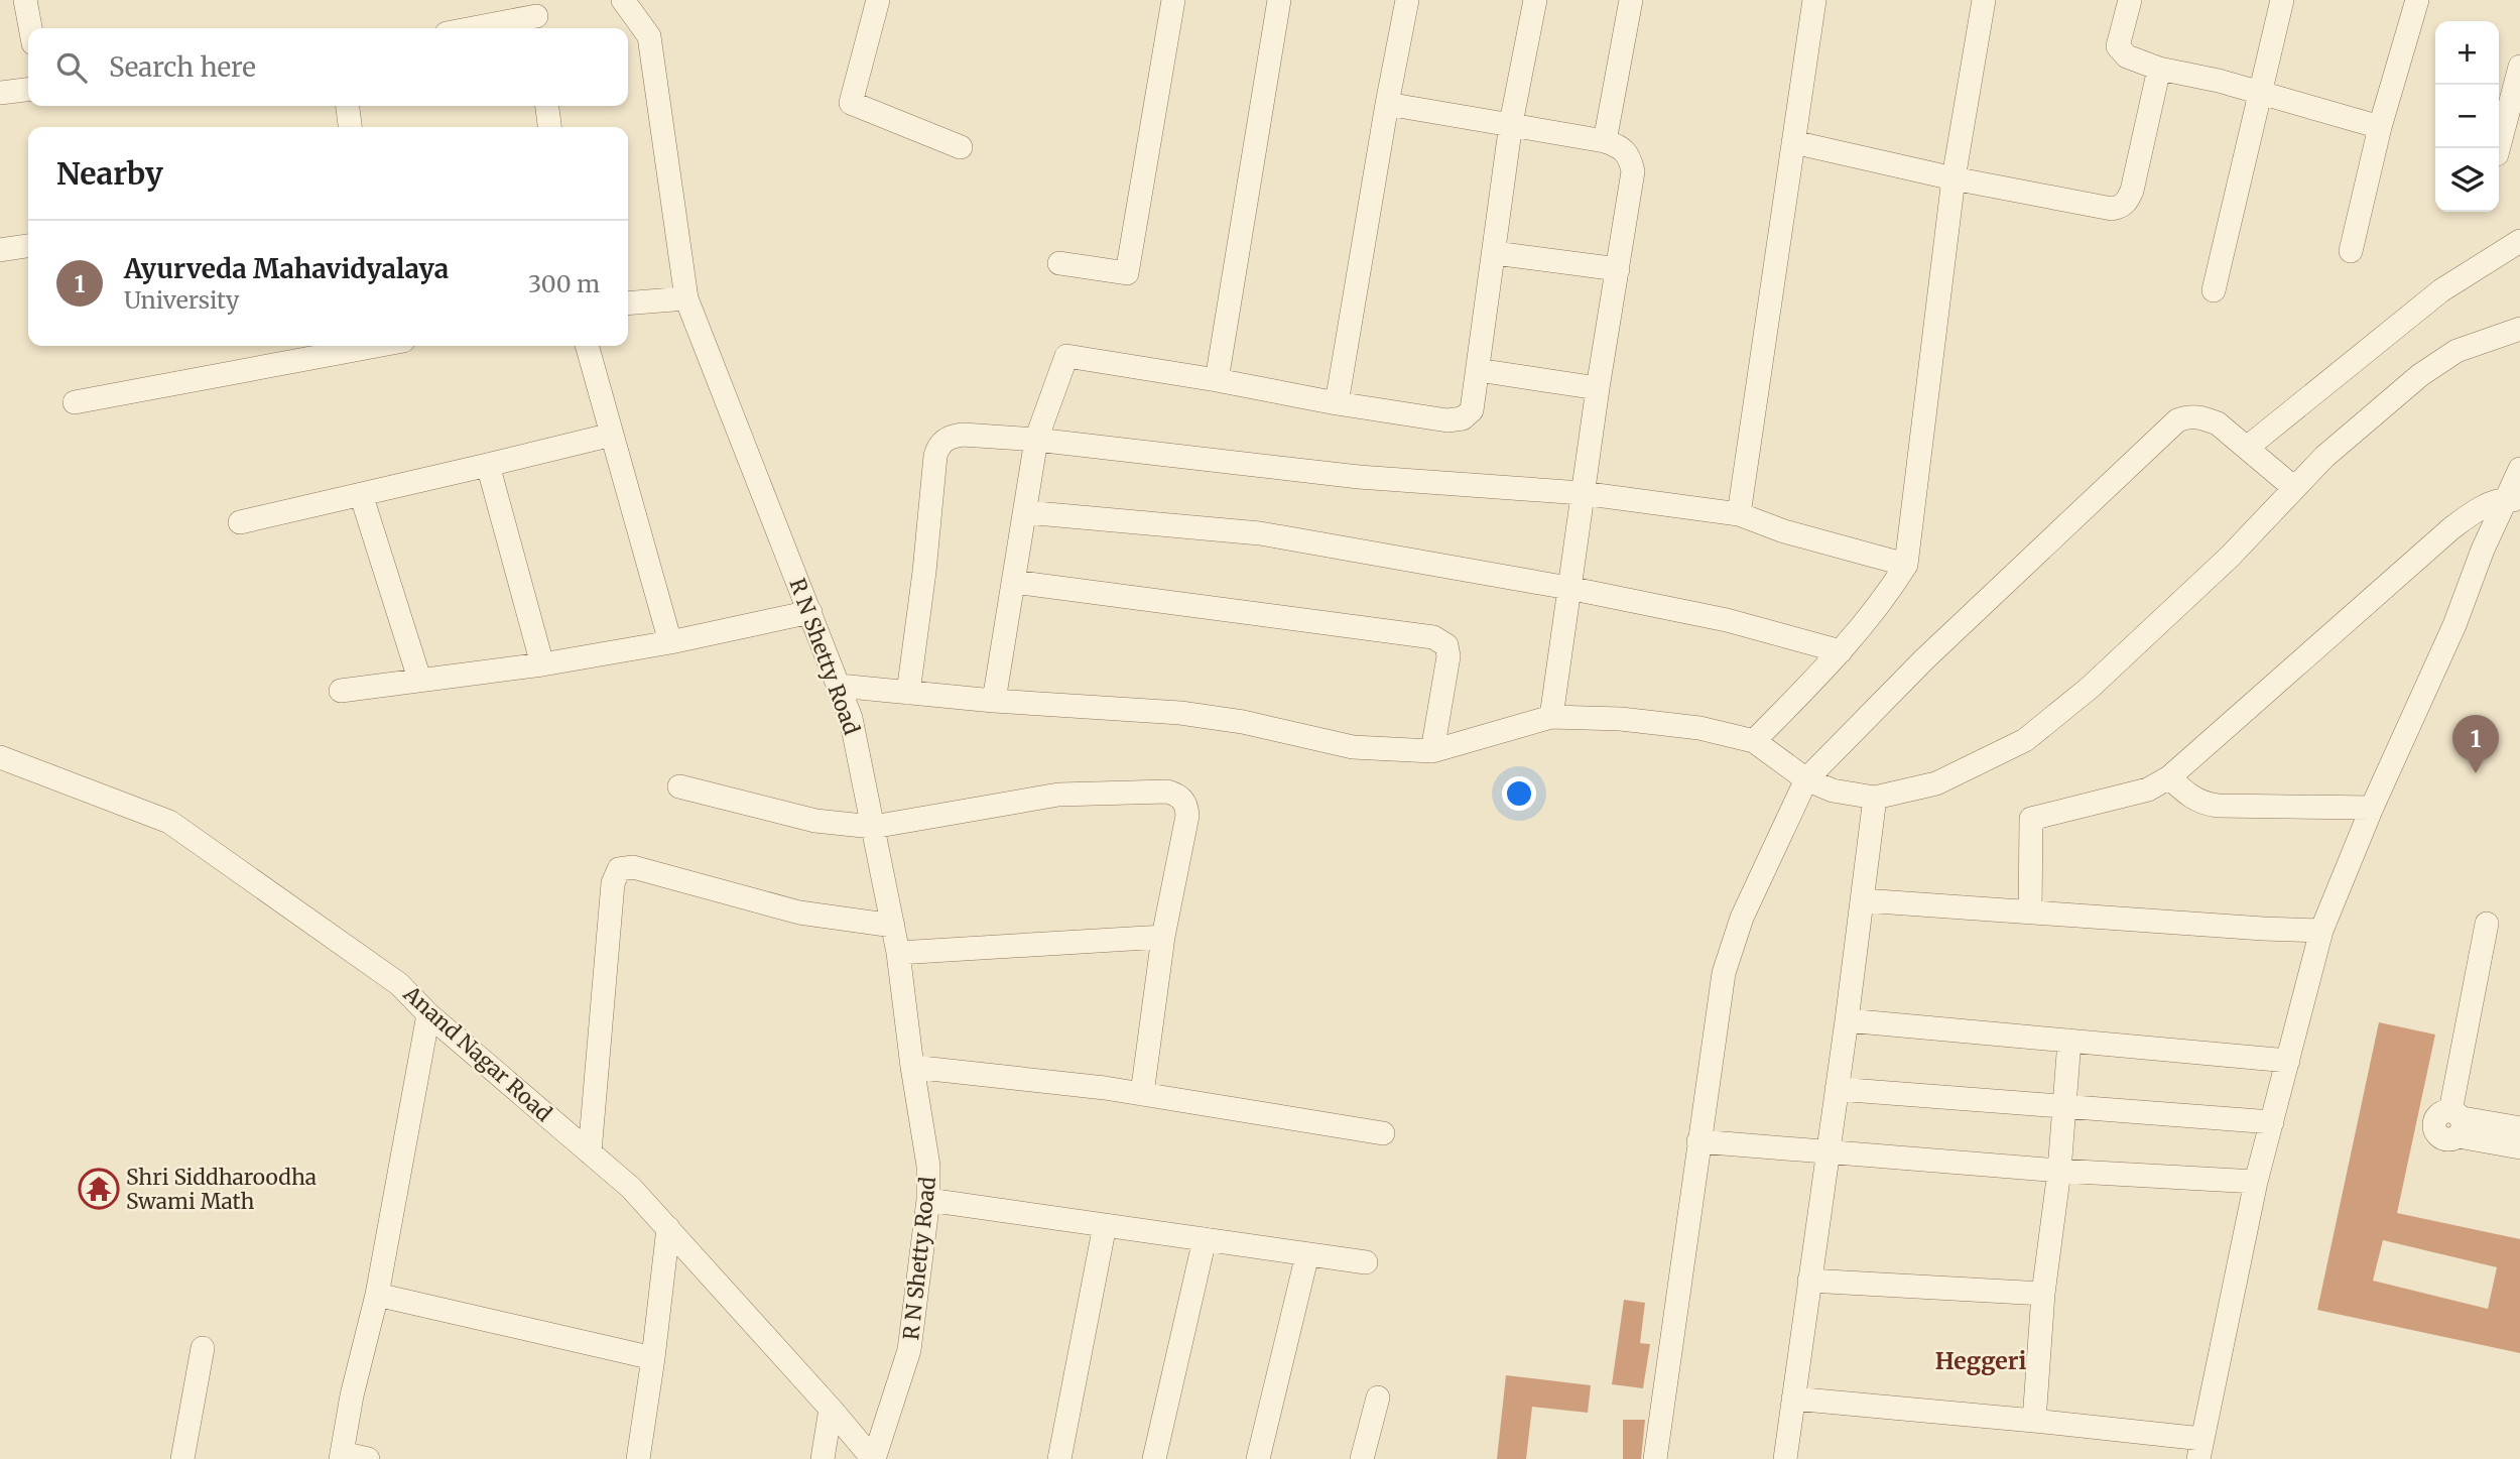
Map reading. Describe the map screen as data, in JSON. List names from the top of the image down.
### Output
{
  "streets": {
    "street": ["R N Shetty Road", "Anand Nagar Road"]
  },
  "crossings": [
    ["R N Shetty Road", "Anand Nagar Road"]
  ],
  "districts": ["Heggeri"],
  "places": {
    "temple": ["Shri Siddharoodha Swami Math"]
  },
  "page": {
    "map_buttons": ["+", "−"],
    "search": "Search here",
    "heading": "Nearby",
    "list": [
      {
        "mark": "1",
        "name": "Ayurveda Mahavidyalaya",
        "note": "University",
        "value": "300 m"
      }
    ],
    "pins": "1"
  }
}
